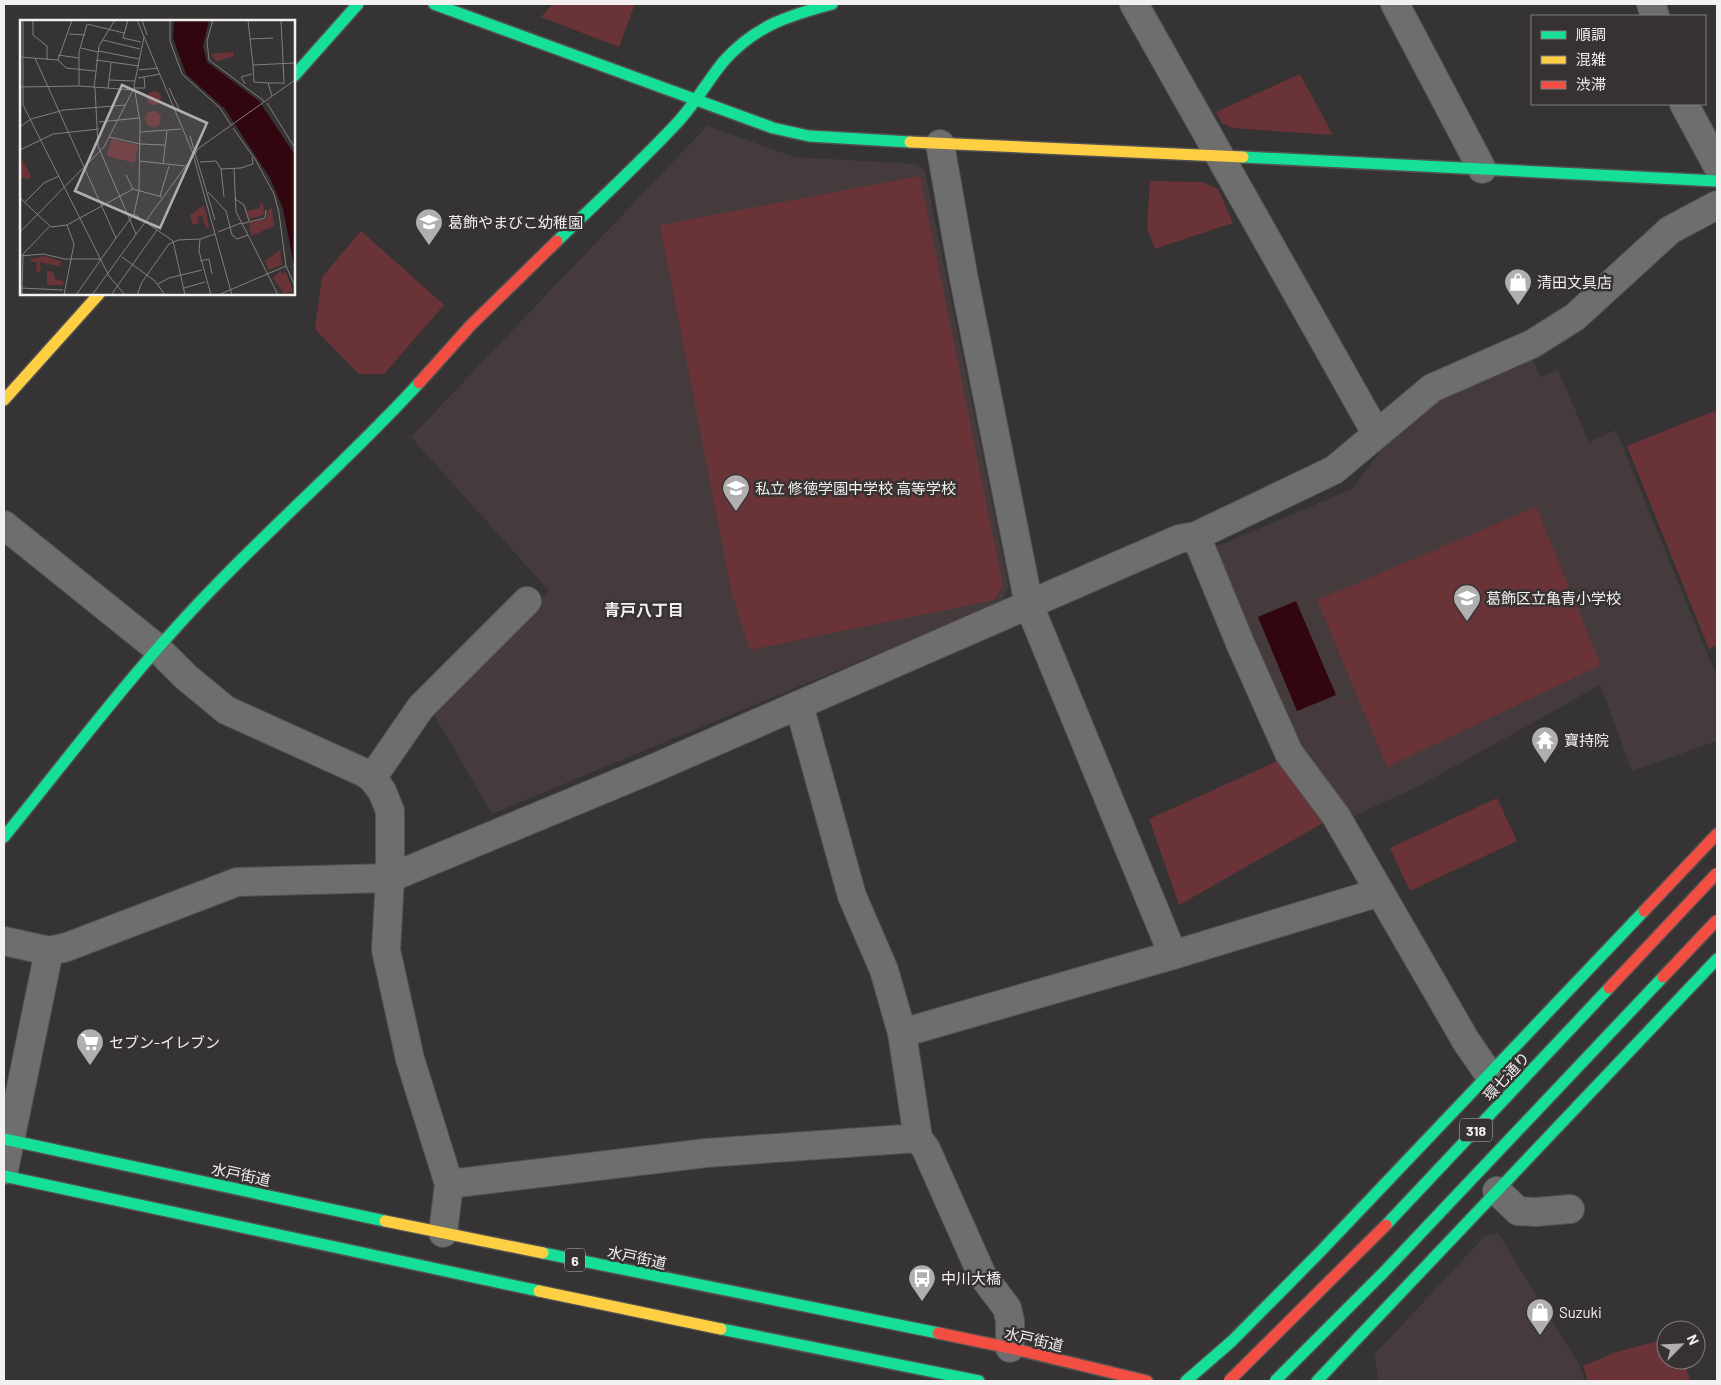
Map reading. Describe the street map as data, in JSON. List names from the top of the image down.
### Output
{
  "streets": {
    "main road": [
      "環七通り",
      "318",
      "水戸街道",
      "6"
    ]
  },
  "districts": ["青戸八丁目"],
  "places": {
    "school or university": ["葛飾やまびこ幼稚園", "私立 修徳学園中学校 高等学校", "葛飾区立亀青小学校"],
    "shop": ["清田文具店", "Suzuki"],
    "temple": ["寶持院"],
    "supermarket": ["セブン-イレブン"],
    "bus stop": ["中川大橋"]
  },
  "legend": ["順調", "混雑", "渋滞"],
  "north": "top right"
}
